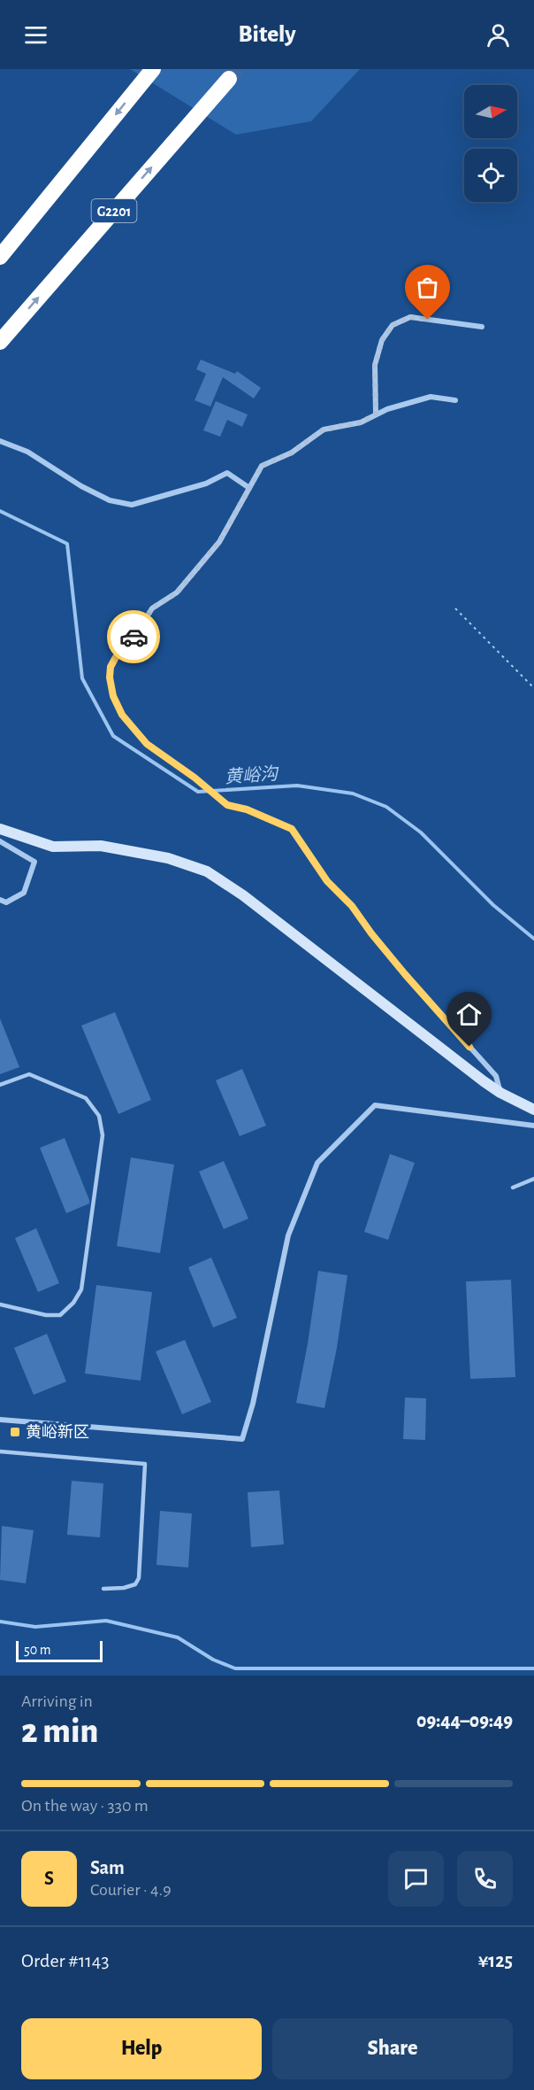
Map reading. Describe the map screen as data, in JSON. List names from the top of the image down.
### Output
{
  "streets": {
    "highway": ["G2201"]
  },
  "water": ["黄峪沟"],
  "places": {
    "transit": ["黄峪新区"]
  },
  "scale_bar": "50 m",
  "north": "right",
  "page": {
    "header": "Bitely",
    "scale": "50 m",
    "heading": ["2 min", "Arriving in", "09:44–09:49"],
    "panel": [
      "Sam",
      "Courier · 4.9",
      "Order #1143",
      "¥125"
    ],
    "bar": "On the way · 330 m",
    "round": "S",
    "buttons": ["Help", "Share"]
  }
}
